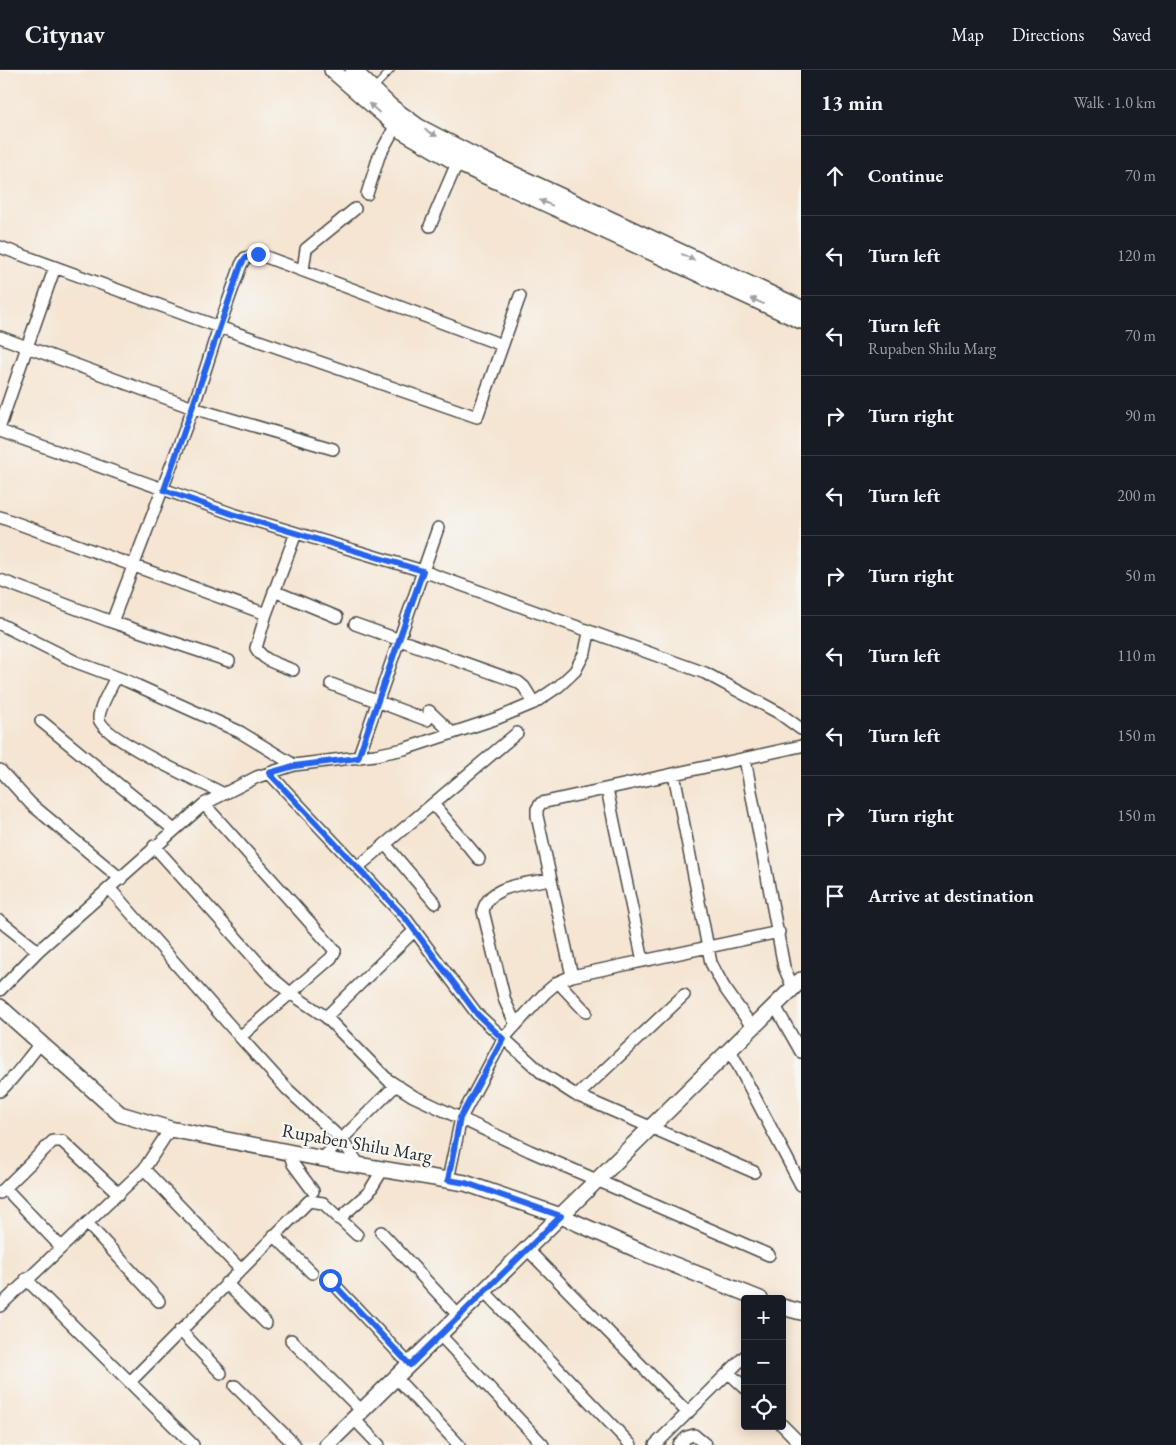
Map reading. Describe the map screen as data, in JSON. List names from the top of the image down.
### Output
{
  "streets": {
    "street": ["Rupaben Shilu Marg"]
  },
  "page": {
    "header": "Citynav",
    "nav": ["Map", "Directions", "Saved"],
    "heading": ["13 min", "Walk · 1.0 km"],
    "list": [
      ["Continue", "70 m"],
      ["Turn left", "120 m"],
      ["Turn left", "Rupaben Shilu Marg", "70 m"],
      ["Turn right", "90 m"],
      ["Turn left", "200 m"],
      ["Turn right", "50 m"],
      ["Turn left", "110 m"],
      ["Turn left", "150 m"],
      ["Turn right", "150 m"],
      "Arrive at destination"
    ],
    "map_buttons": ["+", "−"]
  }
}
